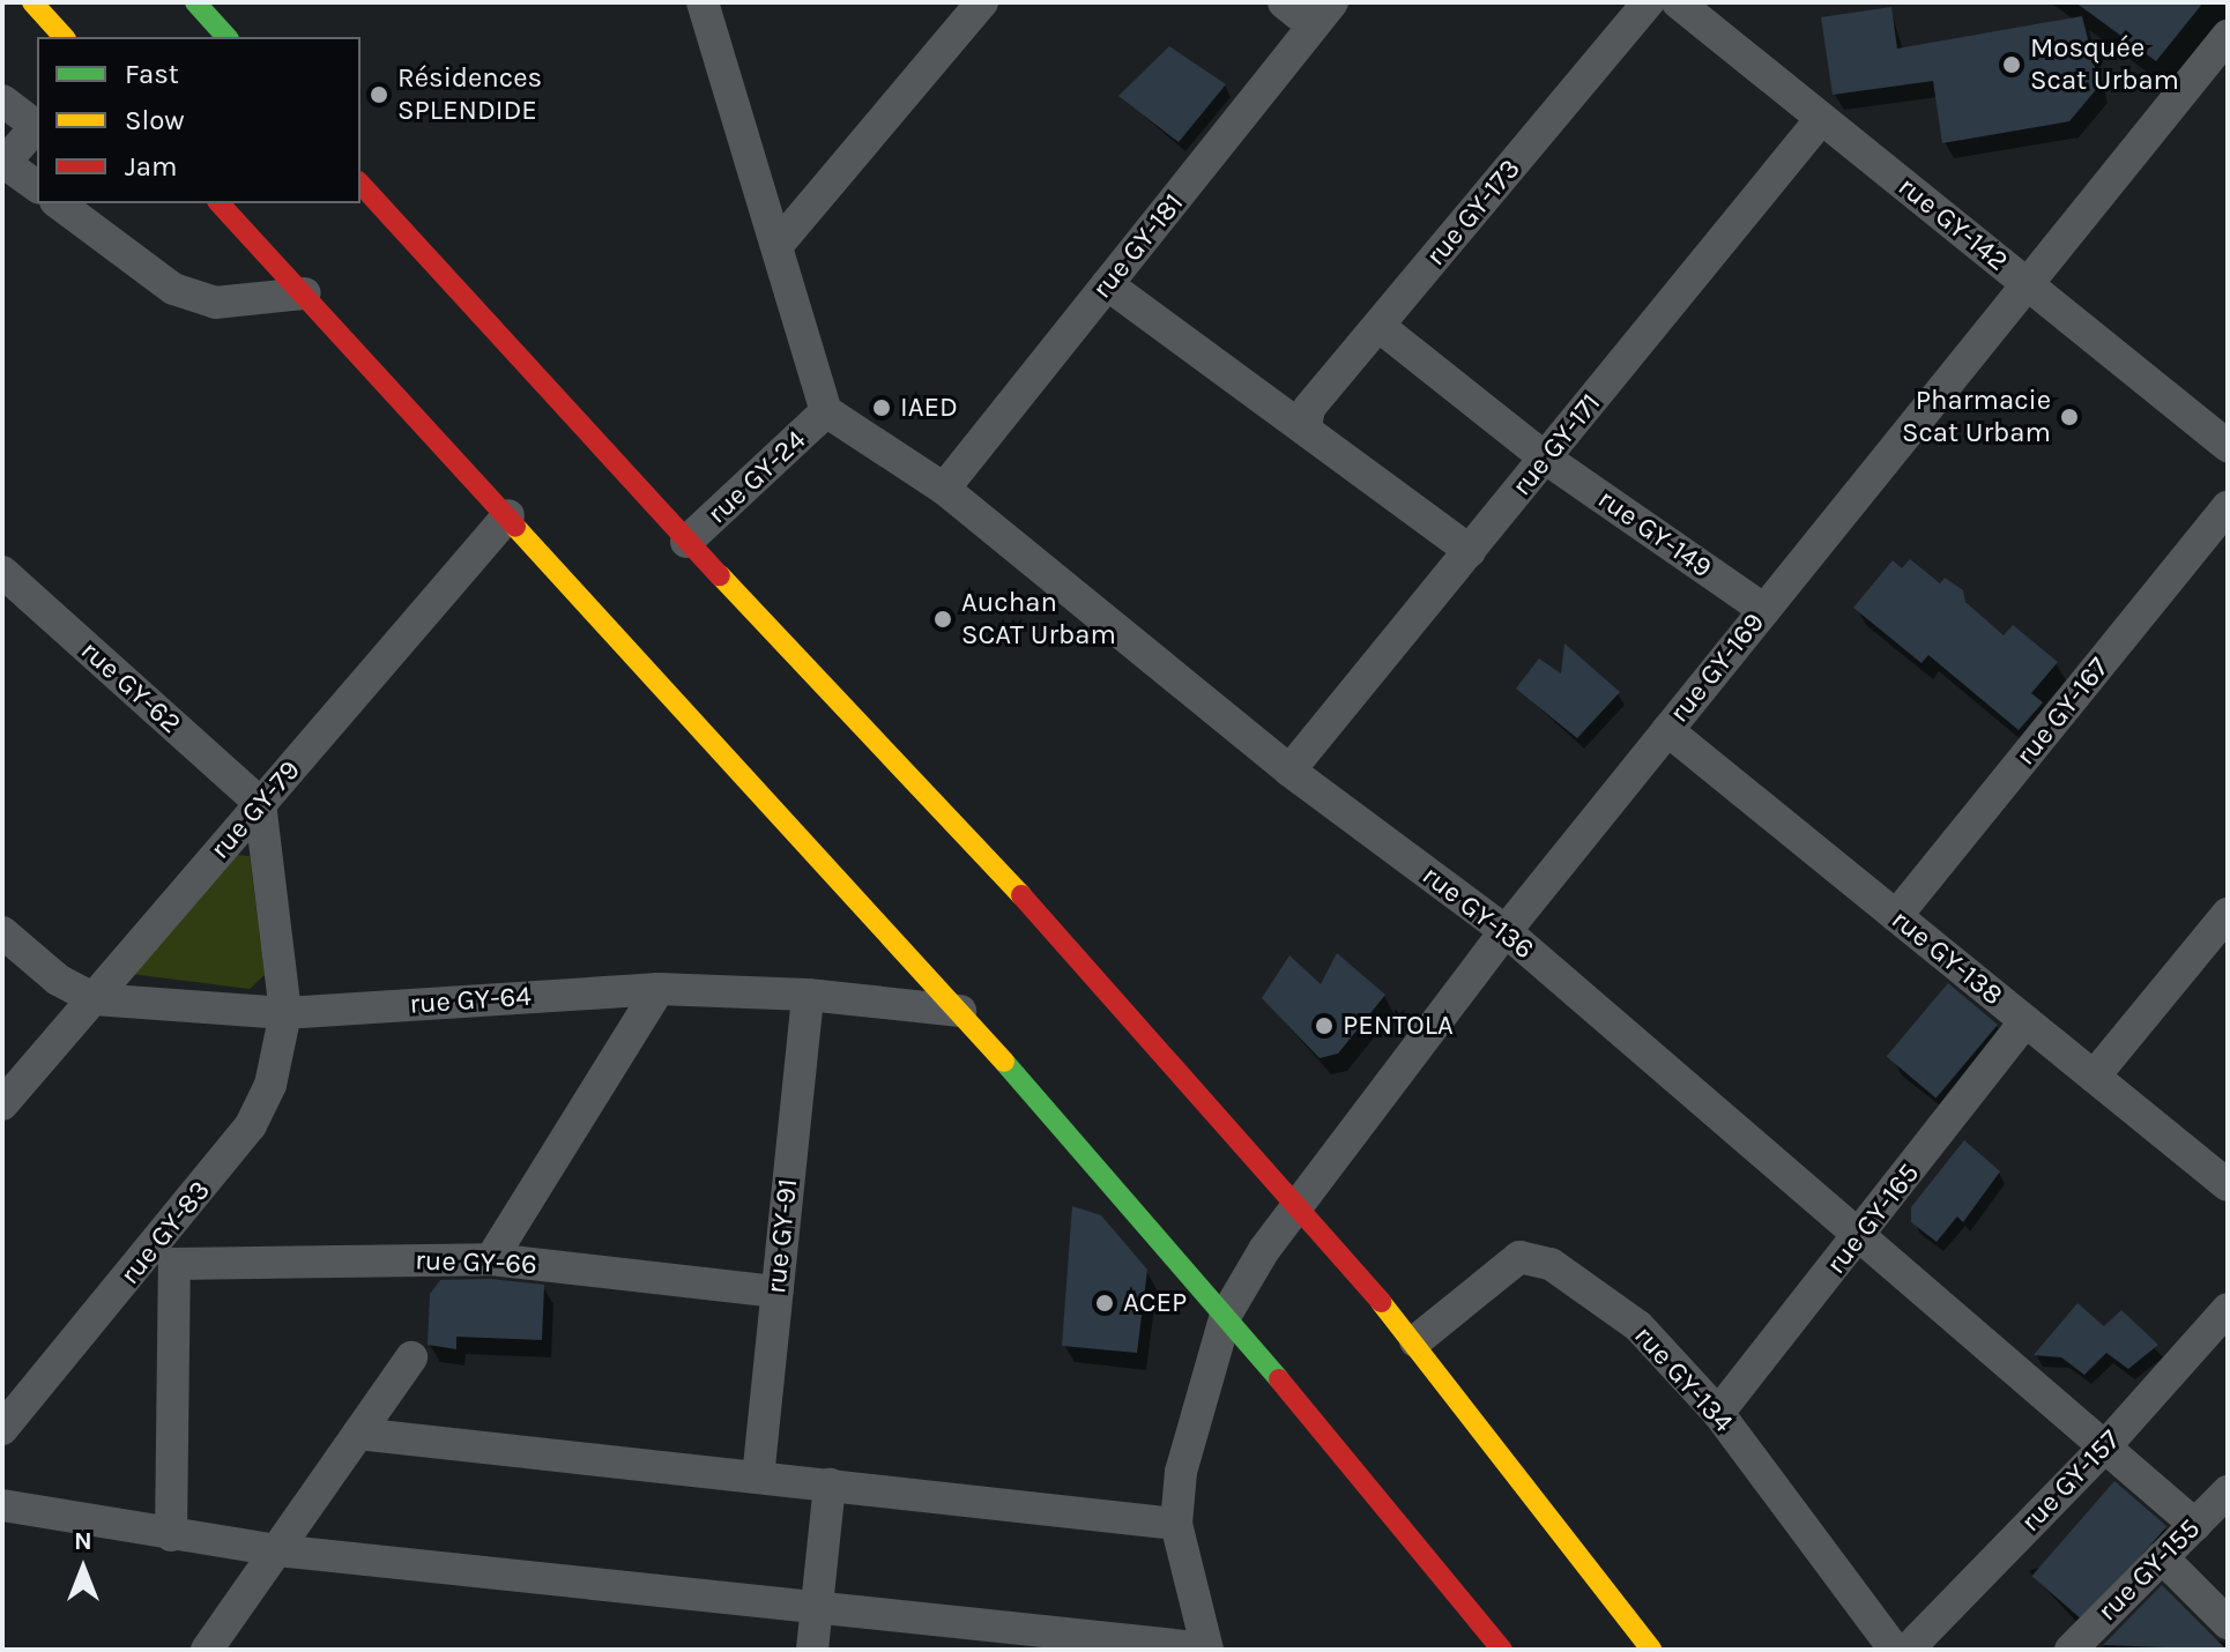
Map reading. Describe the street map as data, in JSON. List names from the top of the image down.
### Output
{
  "streets": {
    "street": [
      "rue GY-173",
      "rue GY-142",
      "rue GY-181",
      "rue GY-171",
      "rue GY-24",
      "rue GY-149",
      "rue GY-169",
      "rue GY-62",
      "rue GY-167",
      "rue GY-79",
      "rue GY-136",
      "rue GY-138",
      "rue GY-64",
      "rue GY-165",
      "rue GY-83",
      "rue GY-91",
      "rue GY-66",
      "rue GY-134",
      "rue GY-157",
      "rue GY-155"
    ]
  },
  "crossings": [
    ["rue GY-173", "rue GY-149"],
    ["rue GY-142", "rue GY-171"],
    ["rue GY-142", "rue GY-169"],
    ["rue GY-181", "rue GY-136"],
    ["rue GY-171", "rue GY-149"],
    ["rue GY-171", "rue GY-136"],
    ["rue GY-24", "rue GY-136"],
    ["rue GY-149", "rue GY-169"],
    ["rue GY-169", "rue GY-136"],
    ["rue GY-169", "rue GY-138"],
    ["rue GY-62", "rue GY-79"],
    ["rue GY-167", "rue GY-138"],
    ["rue GY-79", "rue GY-64"],
    ["rue GY-136", "rue GY-165"],
    ["rue GY-136", "rue GY-157"],
    ["rue GY-136", "rue GY-155"],
    ["rue GY-138", "rue GY-165"],
    ["rue GY-64", "rue GY-83"],
    ["rue GY-64", "rue GY-91"],
    ["rue GY-165", "rue GY-134"],
    ["rue GY-83", "rue GY-66"],
    ["rue GY-91", "rue GY-66"]
  ],
  "places": [
    "Mosquée Scat Urbam",
    "Résidences SPLENDIDE",
    "IAED",
    "Pharmacie Scat Urbam",
    "Auchan SCAT Urbam",
    "PENTOLA",
    "ACEP"
  ],
  "legend": ["Fast", "Slow", "Jam"],
  "north": "top"
}
